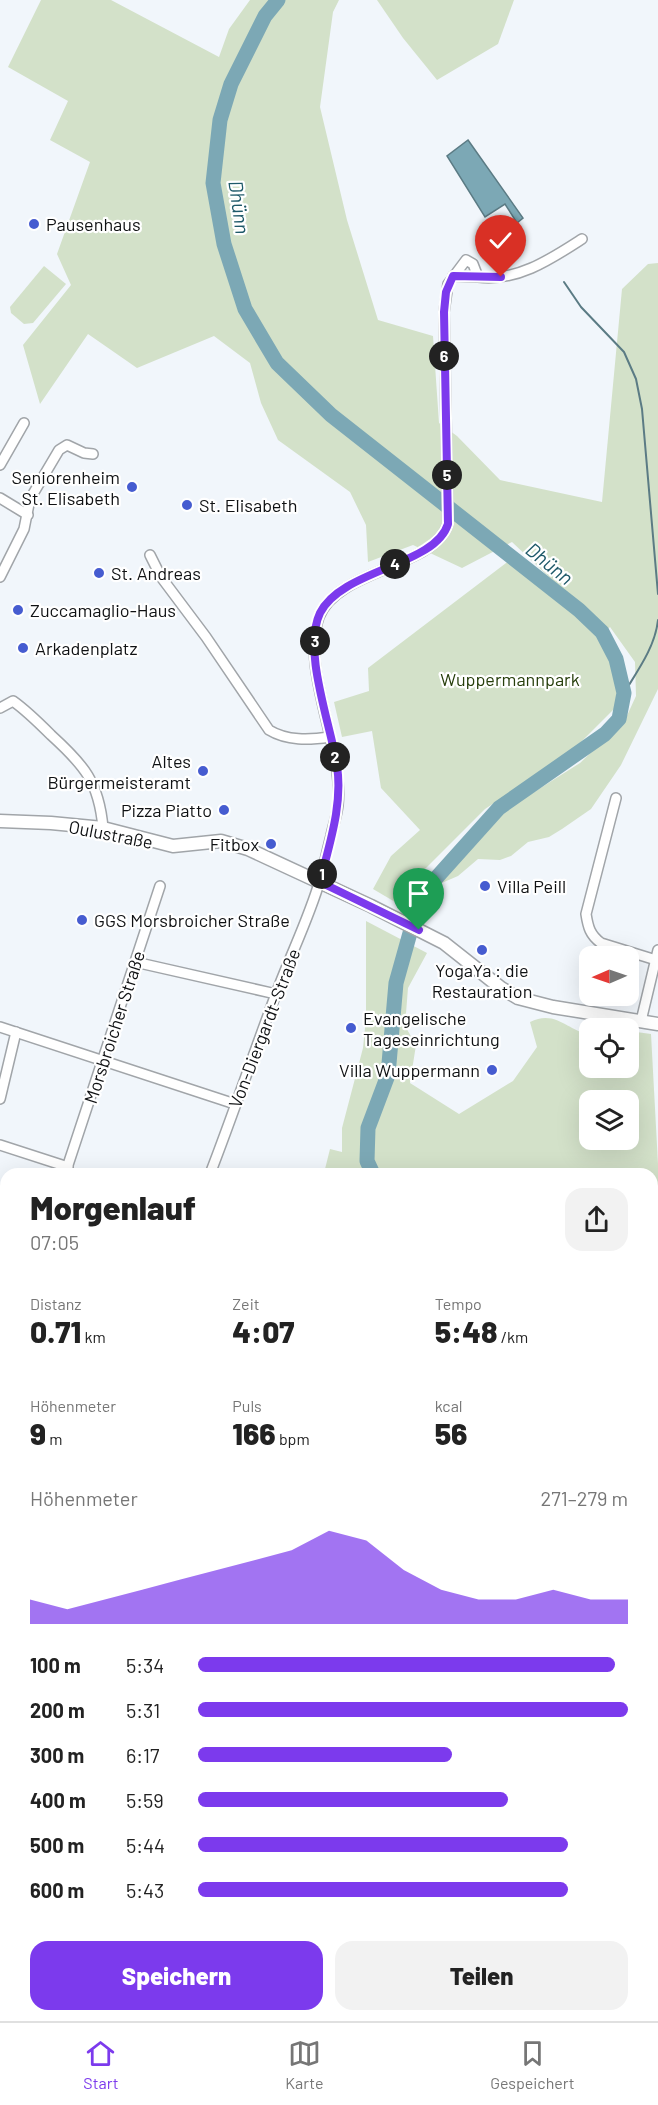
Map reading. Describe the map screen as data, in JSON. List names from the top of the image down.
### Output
{
  "streets": {
    "main road": ["Oulustraße"],
    "street": ["Morsbroicher Straße", "Von-Diergardt-Straße"]
  },
  "crossings": [
    ["Oulustraße", "Von-Diergardt-Straße"]
  ],
  "water": ["Dhünn"],
  "parks": ["Wuppermannpark"],
  "places": [
    "Pausenhaus",
    "Seniorenheim St. Elisabeth",
    "St. Elisabeth",
    "St. Andreas",
    "Zuccamaglio-Haus",
    "Arkadenplatz",
    "Altes Bürgermeisteramt",
    "Pizza Piatto",
    "Fitbox",
    "Villa Peill",
    "GGS Morsbroicher Straße",
    "YogaYa : die Restauration",
    "Evangelische Tageseinrichtung",
    "Villa Wuppermann"
  ],
  "north": "left",
  "page": {
    "pins": [
      "6",
      "5",
      "4",
      "3",
      "2",
      "1"
    ],
    "heading": ["Morgenlauf", "07:05"],
    "stats": [
      ["Distanz", "0.71 km"],
      ["Zeit", "4:07"],
      ["Tempo", "5:48 /km"],
      ["Höhenmeter", "9 m"],
      ["Puls", "166 bpm"],
      ["kcal", "56"]
    ],
    "chart": ["Höhenmeter", "271–279 m"],
    "list": [
      {
        "name": "100 m",
        "note": "5:34"
      },
      {
        "name": "200 m",
        "note": "5:31"
      },
      {
        "name": "300 m",
        "note": "6:17"
      },
      {
        "name": "400 m",
        "note": "5:59"
      },
      {
        "name": "500 m",
        "note": "5:44"
      },
      {
        "name": "600 m",
        "note": "5:43"
      }
    ],
    "buttons": ["Speichern", "Teilen"],
    "tabs": ["Start", "Karte", "Gespeichert"]
  }
}
